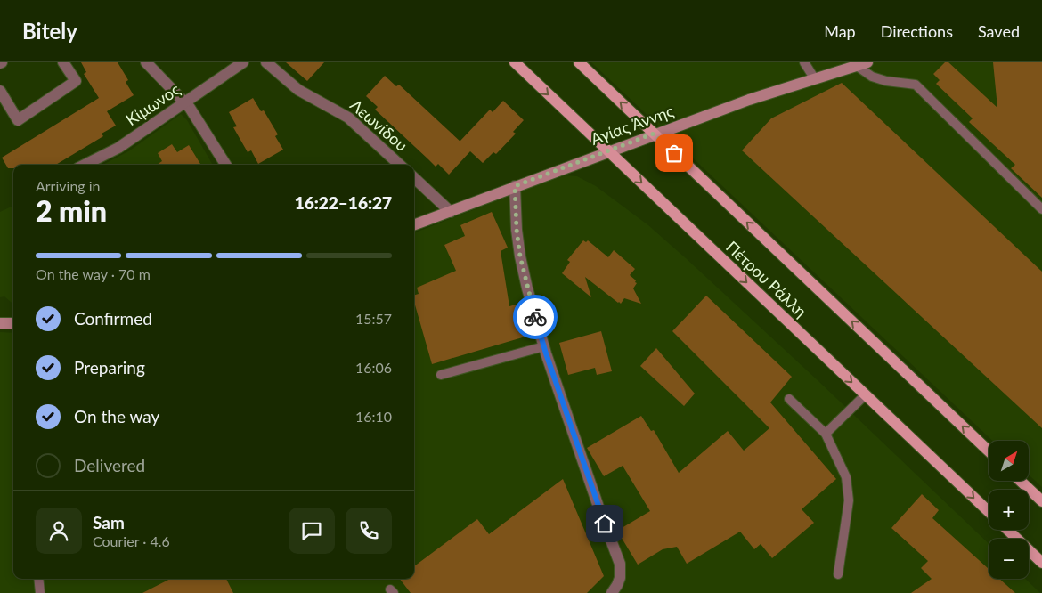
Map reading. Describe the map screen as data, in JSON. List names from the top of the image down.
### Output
{
  "streets": {
    "main road": ["Πέτρου Ράλλη"],
    "street": ["Κίμωνος", "Λεωνίδου", "Αγίας Άννης"]
  },
  "crossings": [
    ["Λεωνίδου", "Αγίας Άννης"],
    ["Αγίας Άννης", "Πέτρου Ράλλη"]
  ],
  "north": "top right",
  "page": {
    "header": "Bitely",
    "nav": ["Map", "Directions", "Saved"],
    "heading": ["2 min", "Arriving in", "16:22–16:27"],
    "panel": ["Sam", "Courier · 4.6"],
    "bar": "On the way · 70 m",
    "list": [
      ["Confirmed", "15:57"],
      ["Preparing", "16:06"],
      ["On the way", "16:10"],
      "Delivered"
    ],
    "map_buttons": ["+", "−"]
  }
}
